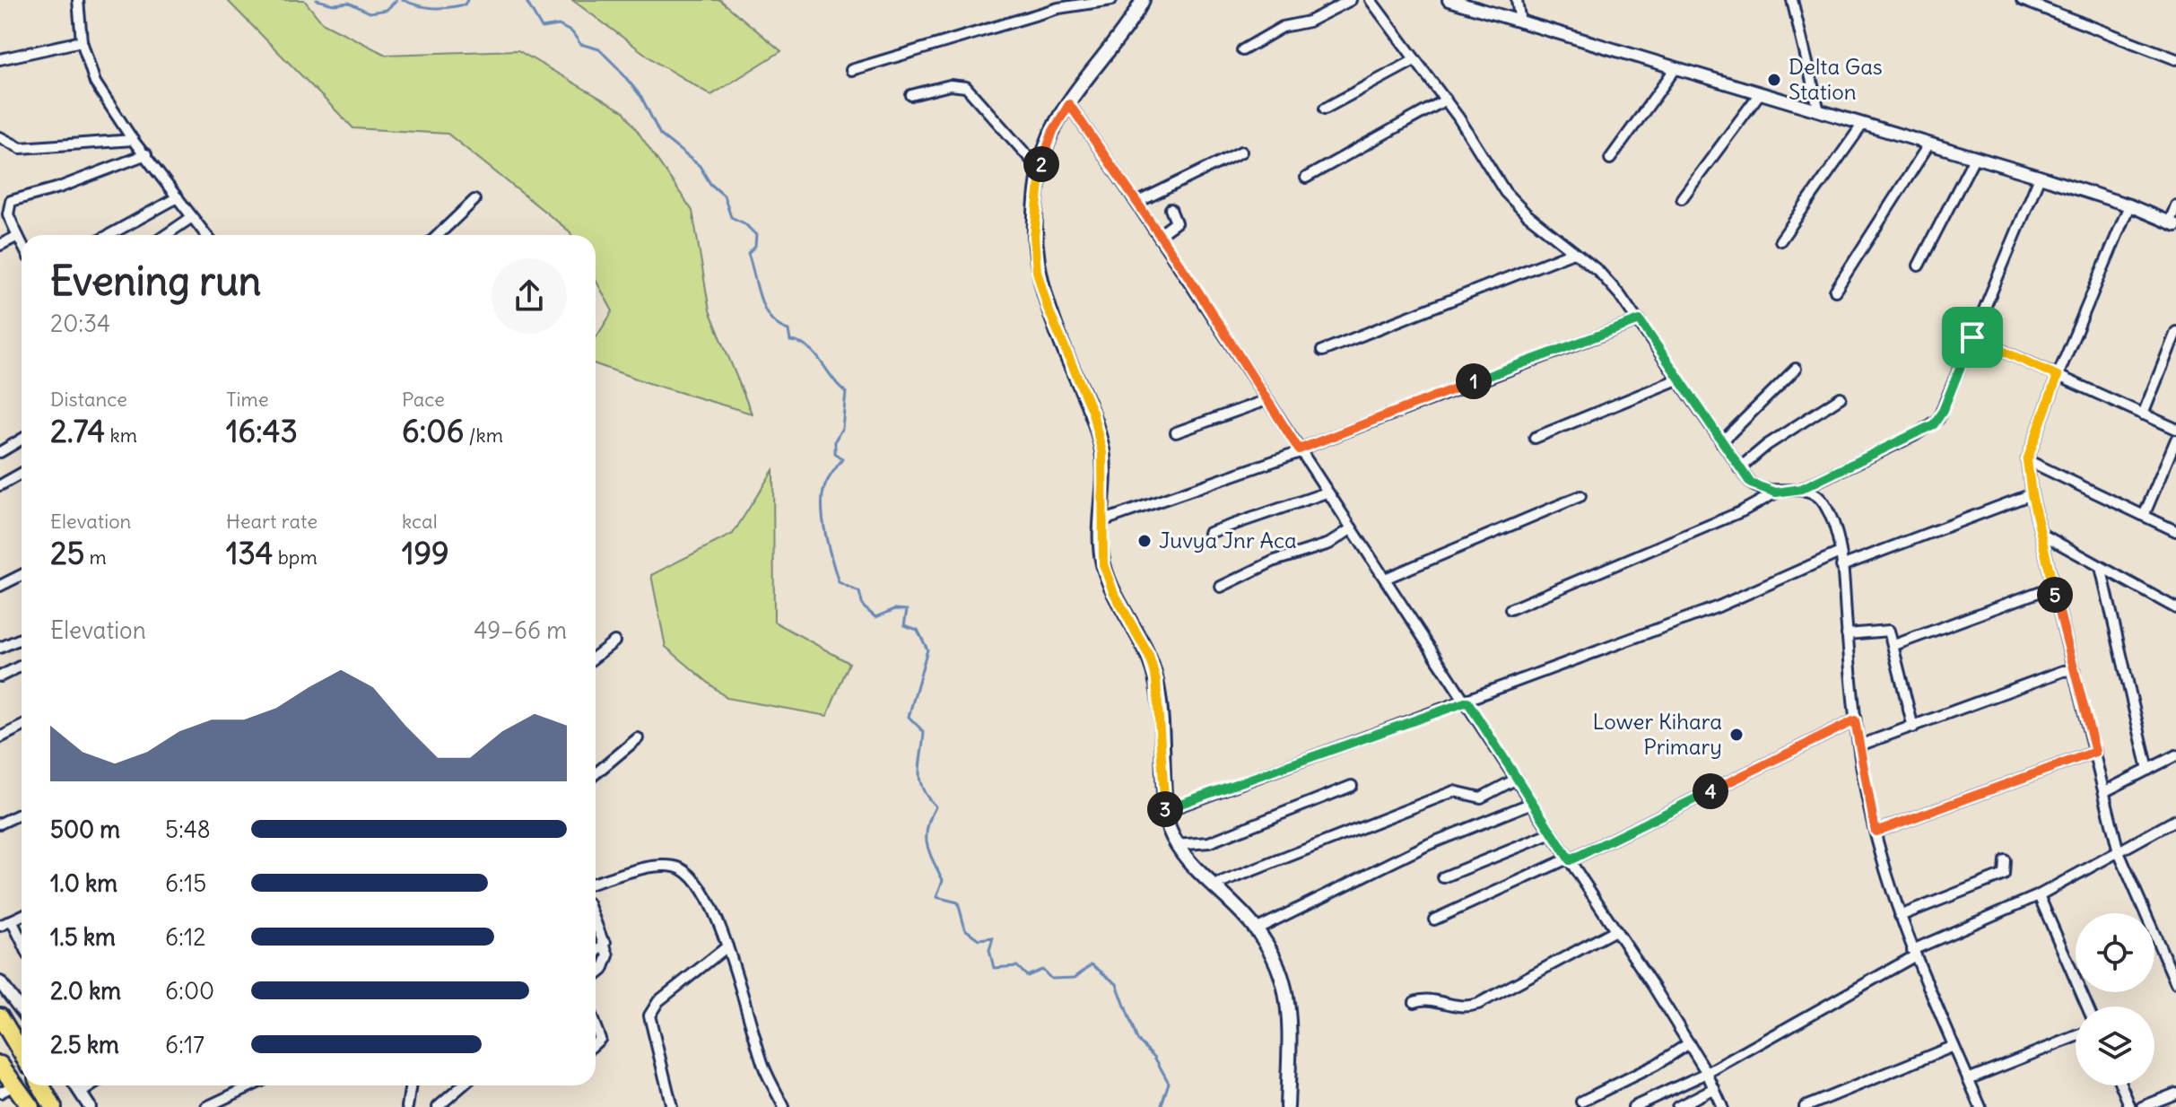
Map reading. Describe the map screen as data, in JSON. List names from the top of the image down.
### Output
{
  "places": ["Delta Gas Station", "Juvya Jnr Aca", "Lower Kihara Primary"],
  "page": {
    "pins": [
      "2",
      "1",
      "5",
      "4",
      "3"
    ],
    "heading": ["Evening run", "20:34"],
    "stats": [
      ["Distance", "2.74 km"],
      ["Time", "16:43"],
      ["Pace", "6:06 /km"],
      ["Elevation", "25 m"],
      ["Heart rate", "134 bpm"],
      ["kcal", "199"]
    ],
    "chart": ["Elevation", "49–66 m"],
    "list": [
      {
        "name": "500 m",
        "note": "5:48"
      },
      {
        "name": "1.0 km",
        "note": "6:15"
      },
      {
        "name": "1.5 km",
        "note": "6:12"
      },
      {
        "name": "2.0 km",
        "note": "6:00"
      },
      {
        "name": "2.5 km",
        "note": "6:17"
      }
    ]
  }
}
